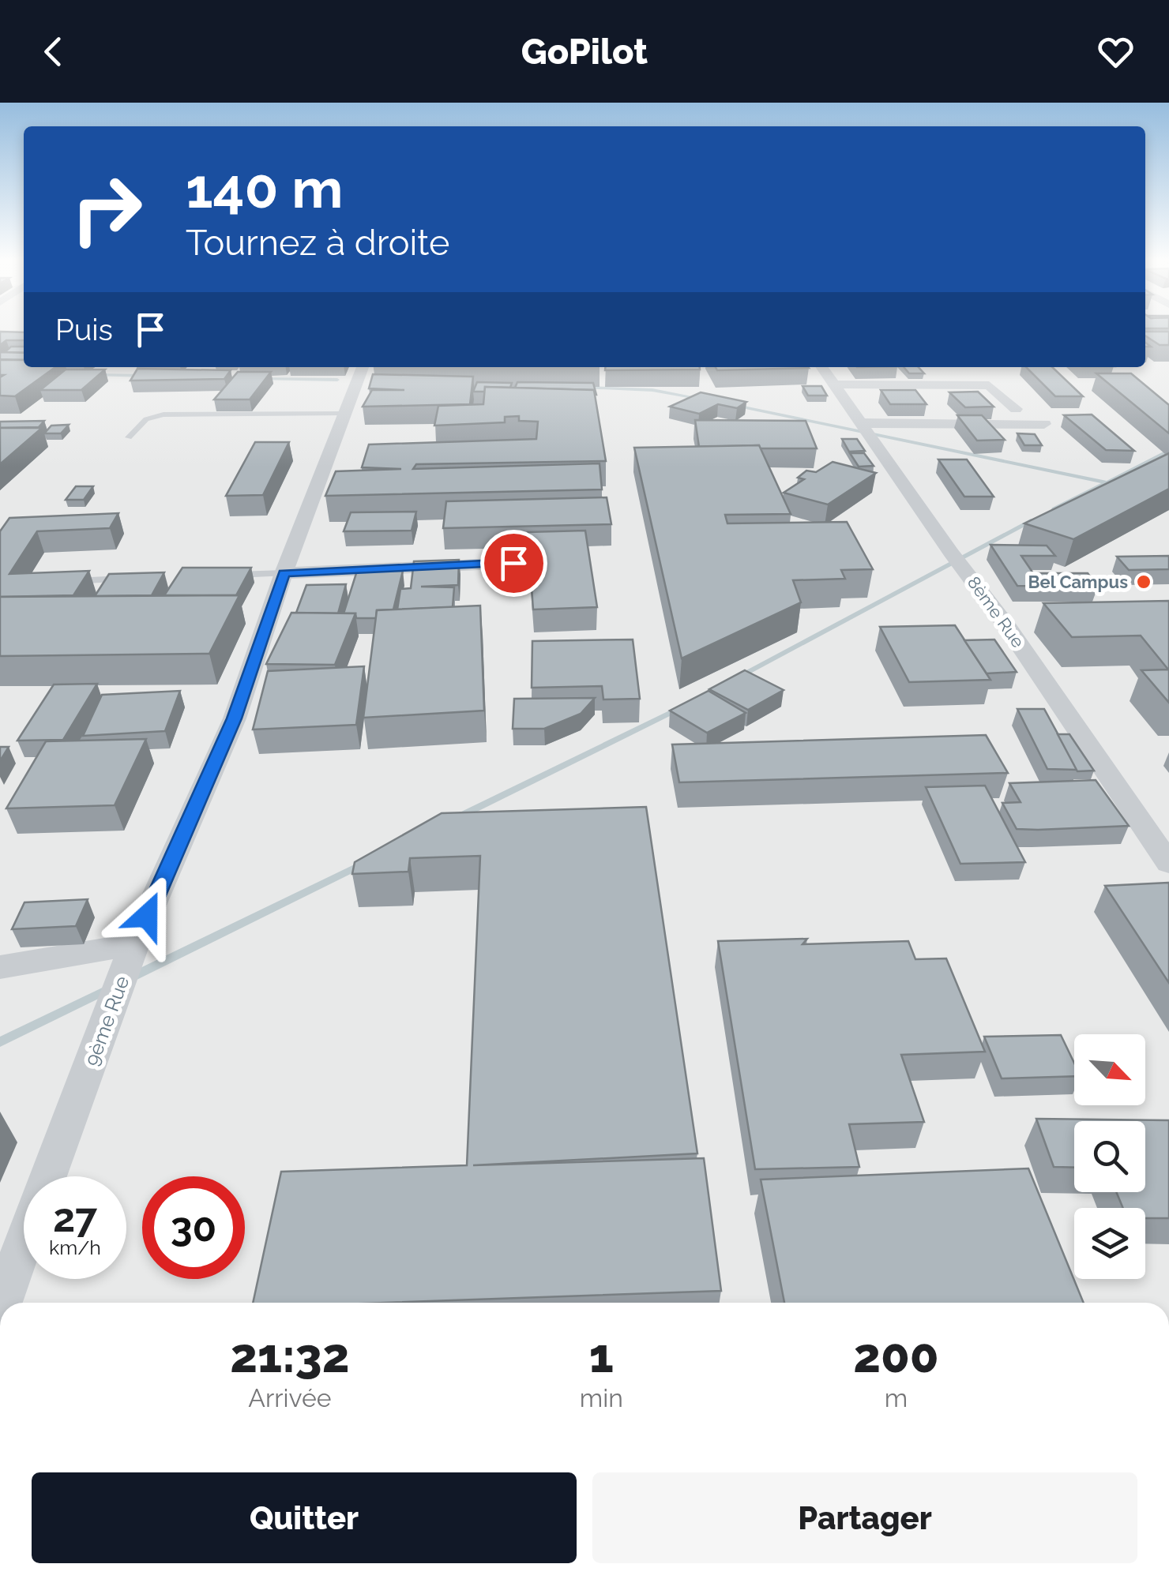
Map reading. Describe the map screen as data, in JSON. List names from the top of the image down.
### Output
{
  "streets": {
    "street": ["8ème Rue", "9ème Rue"]
  },
  "places": ["Bel Campus"],
  "north": "bottom right",
  "page": {
    "header": "GoPilot",
    "turn": ["140 m", "Tournez à droite"],
    "then": "Puis",
    "speed": "27 km/h",
    "limit": "30",
    "eta": [
      "21:32",
      "Arrivée",
      "1",
      "min",
      "200",
      "m"
    ],
    "buttons": ["Quitter", "Partager"]
  }
}
